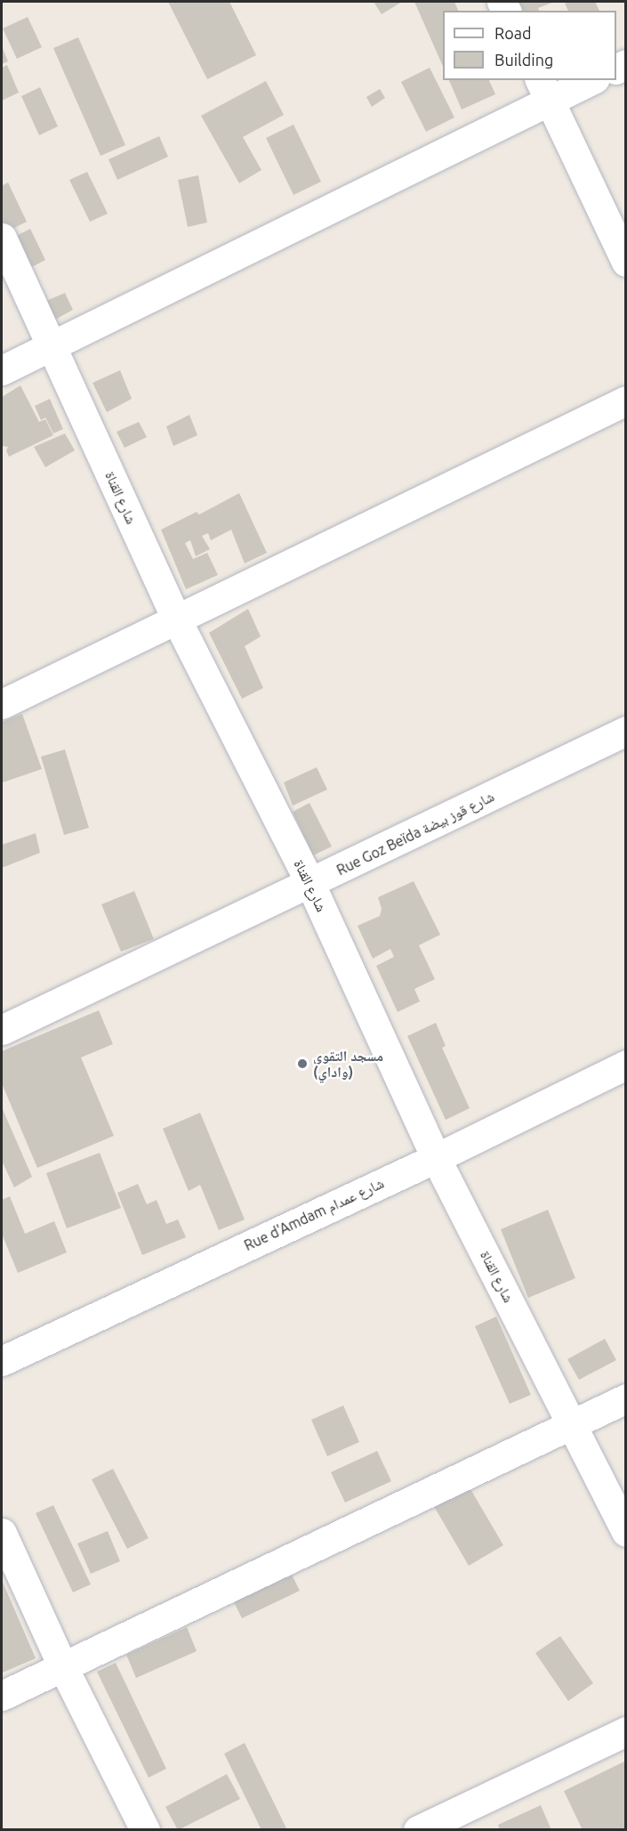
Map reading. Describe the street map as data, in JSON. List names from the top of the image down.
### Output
{
  "streets": {
    "street": ["شارع القناة", "Rue Goz Beïda شارع قوز بيضة", "Rue d'Amdam شارع عمدام"]
  },
  "crossings": [
    ["شارع القناة", "Rue Goz Beïda شارع قوز بيضة"],
    ["شارع القناة", "Rue d'Amdam شارع عمدام"]
  ],
  "places": ["مسجد التقوى (واداي)"],
  "legend": ["Road", "Building"]
}
